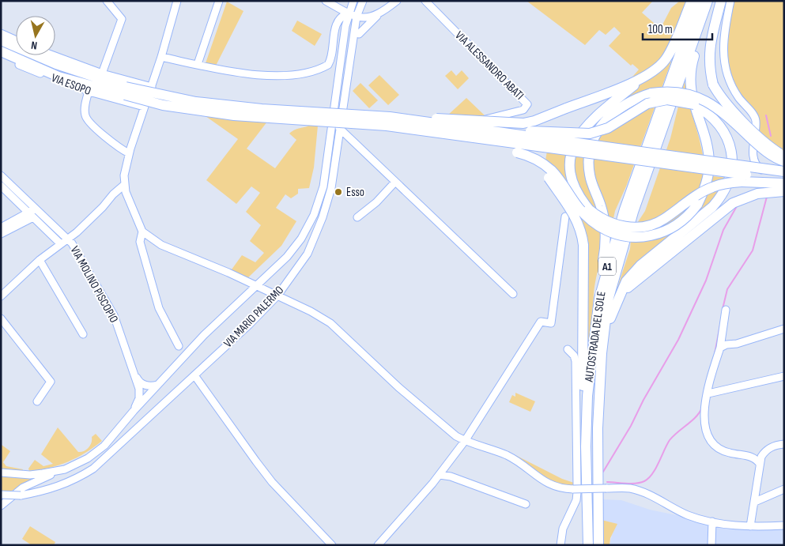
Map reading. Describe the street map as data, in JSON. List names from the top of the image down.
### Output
{
  "streets": {
    "highway": ["A1", "AUTOSTRADA DEL SOLE"],
    "street": [
      "VIA ALESSANDRO ABATI",
      "VIA ESOPO",
      "VIA MOLINO PISCOPIO",
      "VIA MARIO PALERMO"
    ]
  },
  "crossings": [
    ["A1", "AUTOSTRADA DEL SOLE"],
    ["VIA MOLINO PISCOPIO", "VIA MARIO PALERMO"]
  ],
  "places": ["Esso"],
  "scale_bar": "100 m",
  "north": "bottom"
}
